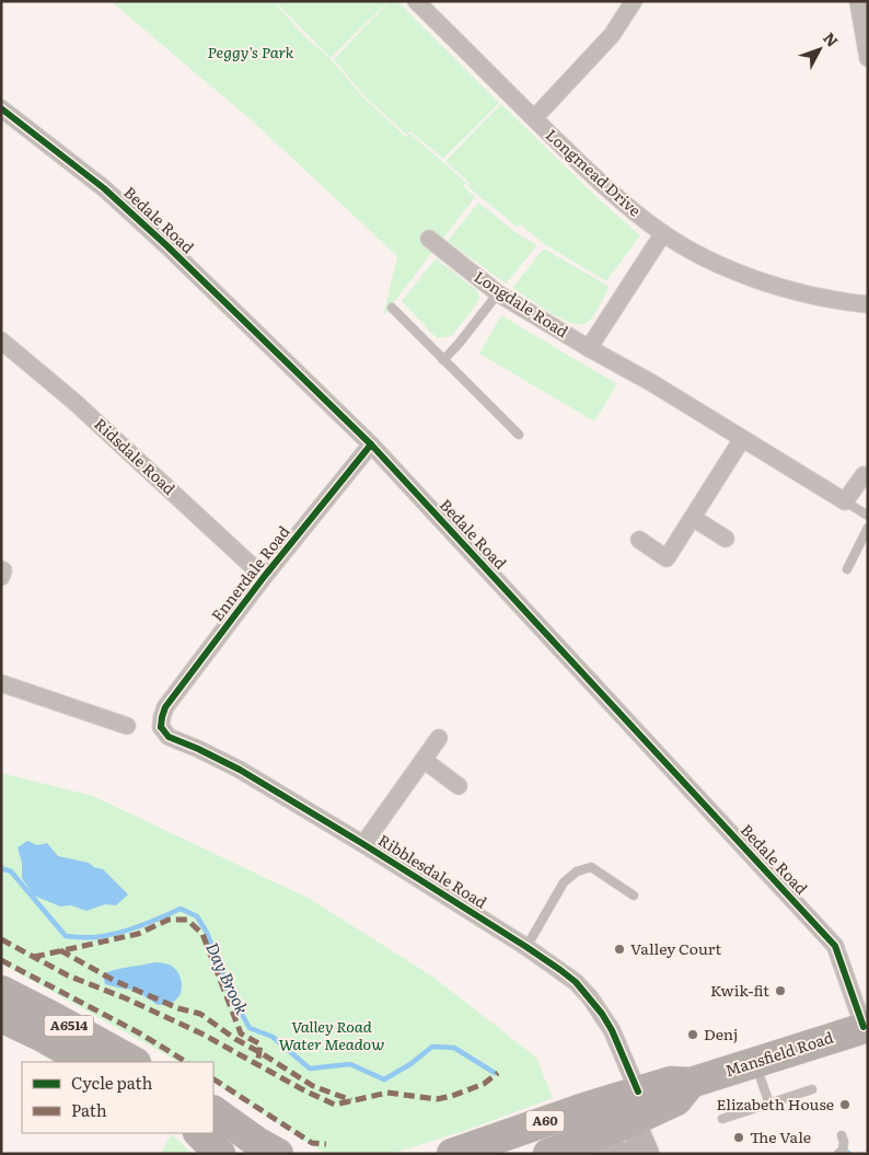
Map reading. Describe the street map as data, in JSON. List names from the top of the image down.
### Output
{
  "streets": {
    "highway": ["A6514", "Mansfield Road", "A60"],
    "street": [
      "Longmead Drive",
      "Bedale Road",
      "Longdale Road",
      "Ridsdale Road",
      "Ennerdale Road",
      "Ribblesdale Road"
    ]
  },
  "crossings": [
    ["Bedale Road", "Ennerdale Road"],
    ["Bedale Road", "Mansfield Road"],
    ["Ridsdale Road", "Ennerdale Road"],
    ["Ennerdale Road", "Ribblesdale Road"],
    ["Ribblesdale Road", "Mansfield Road"]
  ],
  "water": ["Day Brook"],
  "parks": ["Peggy's Park", "Valley Road Water Meadow"],
  "places": [
    "Valley Court",
    "Kwik-fit",
    "Denj",
    "Elizabeth House",
    "The Vale"
  ],
  "legend": ["Cycle path", "Path"],
  "north": "top right"
}
